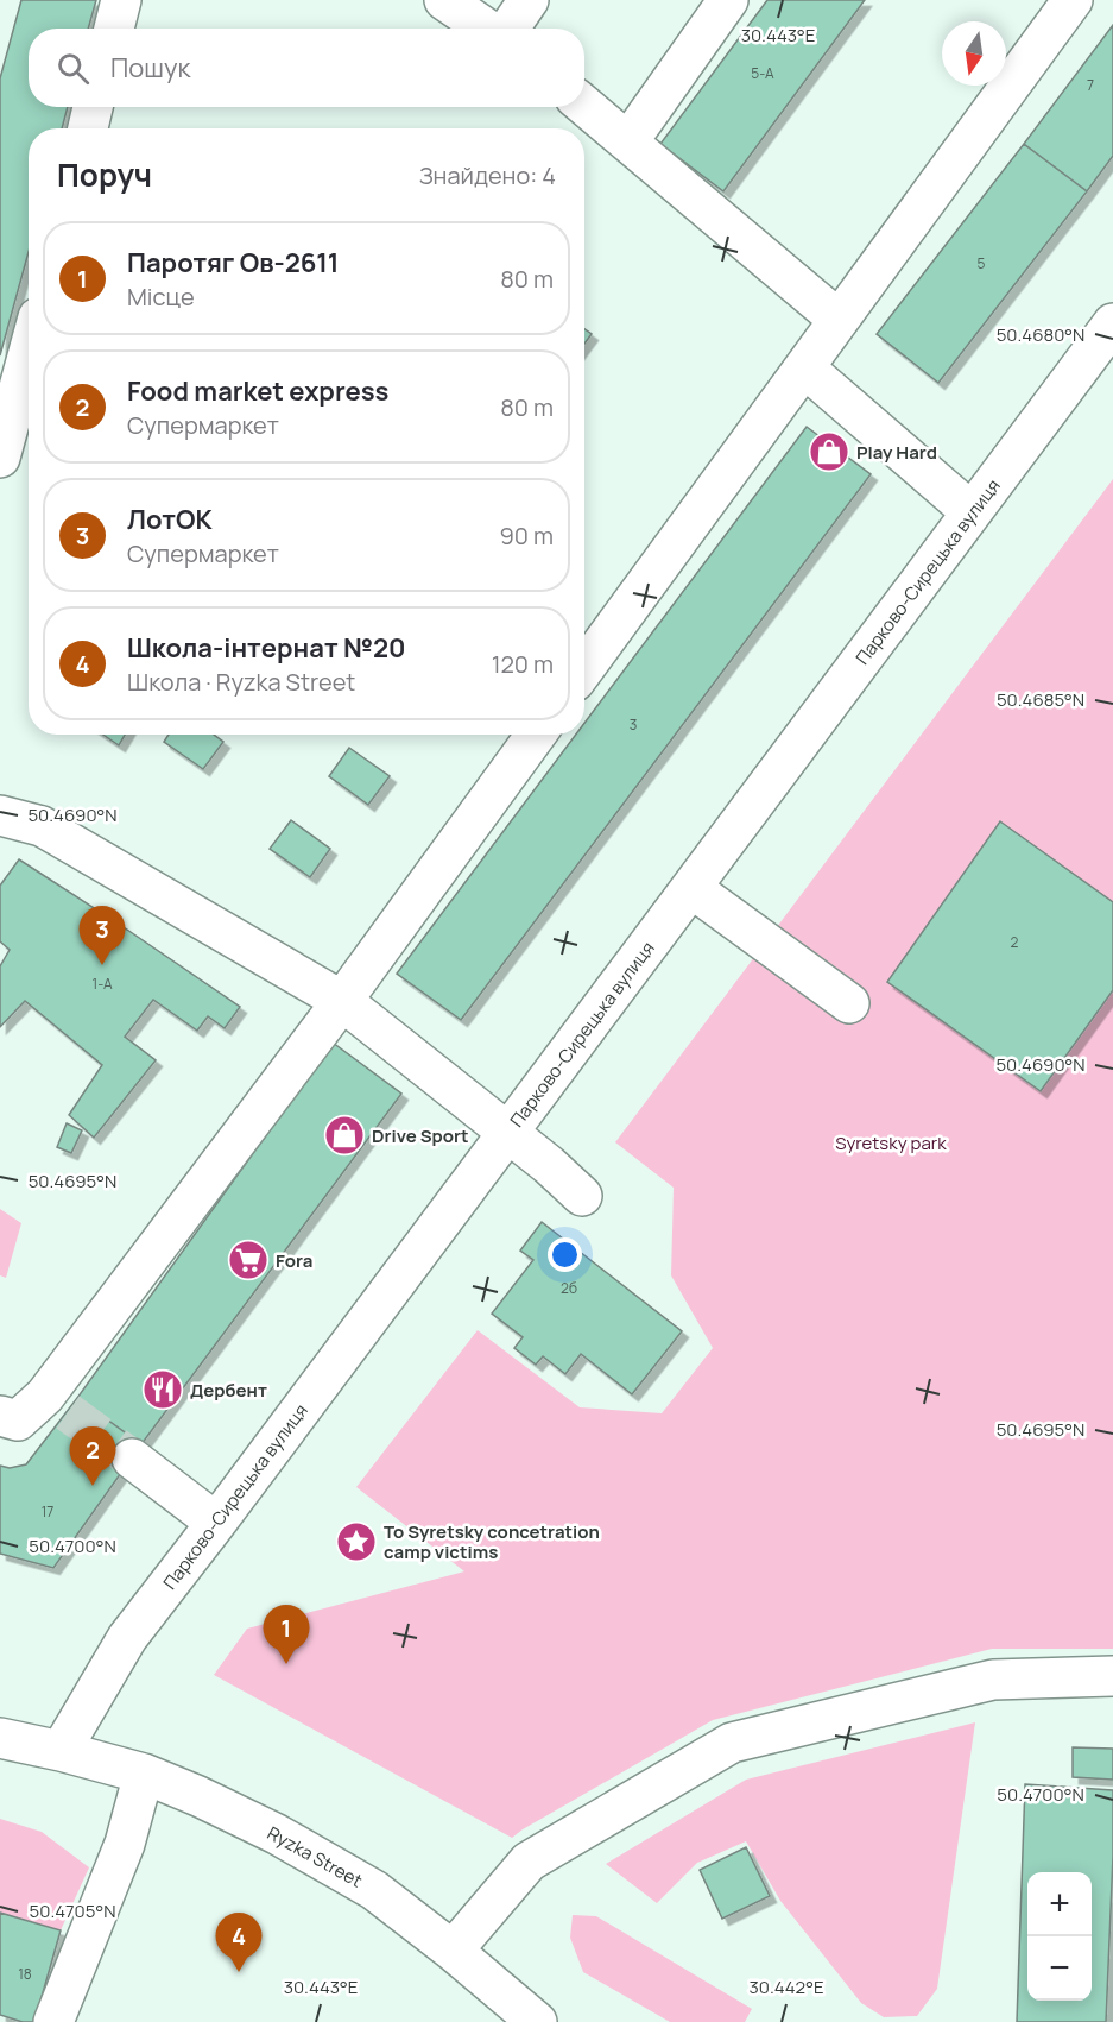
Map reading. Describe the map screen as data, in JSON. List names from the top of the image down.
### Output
{
  "streets": {
    "street": ["Парково-Сирецька вулиця", "Ryzka Street"]
  },
  "crossings": [
    ["Парково-Сирецька вулиця", "Ryzka Street"]
  ],
  "parks": ["Syretsky park"],
  "places": {
    "shop": ["Play Hard", "Drive Sport"],
    "supermarket": ["Fora"],
    "restaurant": ["Дербент"],
    "place": ["To Syretsky concetration camp victims"]
  },
  "house_numbers": [
    "5-А",
    "7",
    "5",
    "3",
    "2",
    "1-А",
    "2б",
    "17",
    "18"
  ],
  "north": "bottom",
  "page": {
    "search": "Пошук",
    "heading": ["Поруч", "Знайдено: 4"],
    "list": [
      {
        "mark": "1",
        "name": "Паротяг Ов-2611",
        "note": "Місце",
        "value": "80 m"
      },
      {
        "mark": "2",
        "name": "Food market express",
        "note": "Супермаркет",
        "value": "80 m"
      },
      {
        "mark": "3",
        "name": "ЛотОК",
        "note": "Супермаркет",
        "value": "90 m"
      },
      {
        "mark": "4",
        "name": "Школа-інтернат №20",
        "note": "Школа · Ryzka Street",
        "value": "120 m"
      }
    ],
    "pins": [
      "3",
      "2",
      "1",
      "4"
    ],
    "map_buttons": ["+", "−"]
  },
  "coordinates": [
    "30.443°E",
    "50.4680°N",
    "50.4685°N",
    "50.4690°N",
    "50.4695°N",
    "50.4700°N",
    "50.4705°N",
    "30.442°E"
  ]
}
